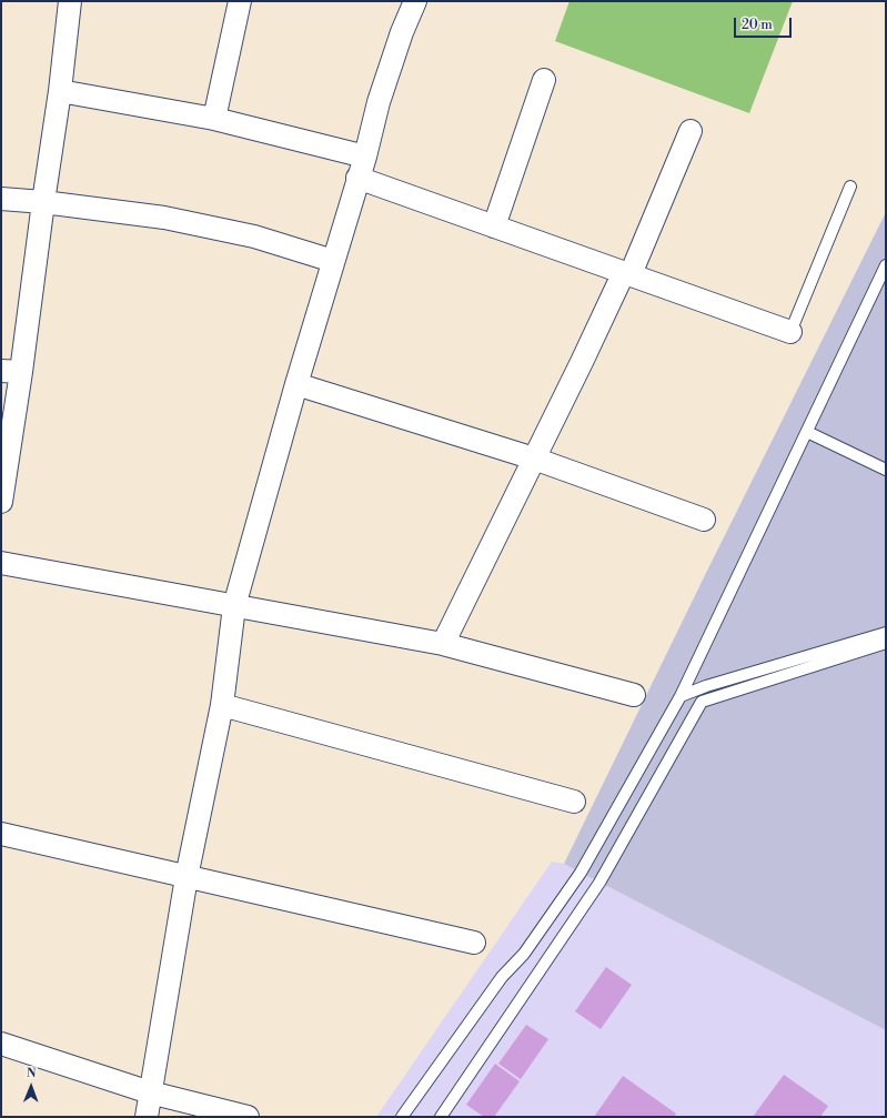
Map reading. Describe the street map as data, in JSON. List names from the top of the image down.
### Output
{
  "scale_bar": "20 m",
  "north": "top"
}
